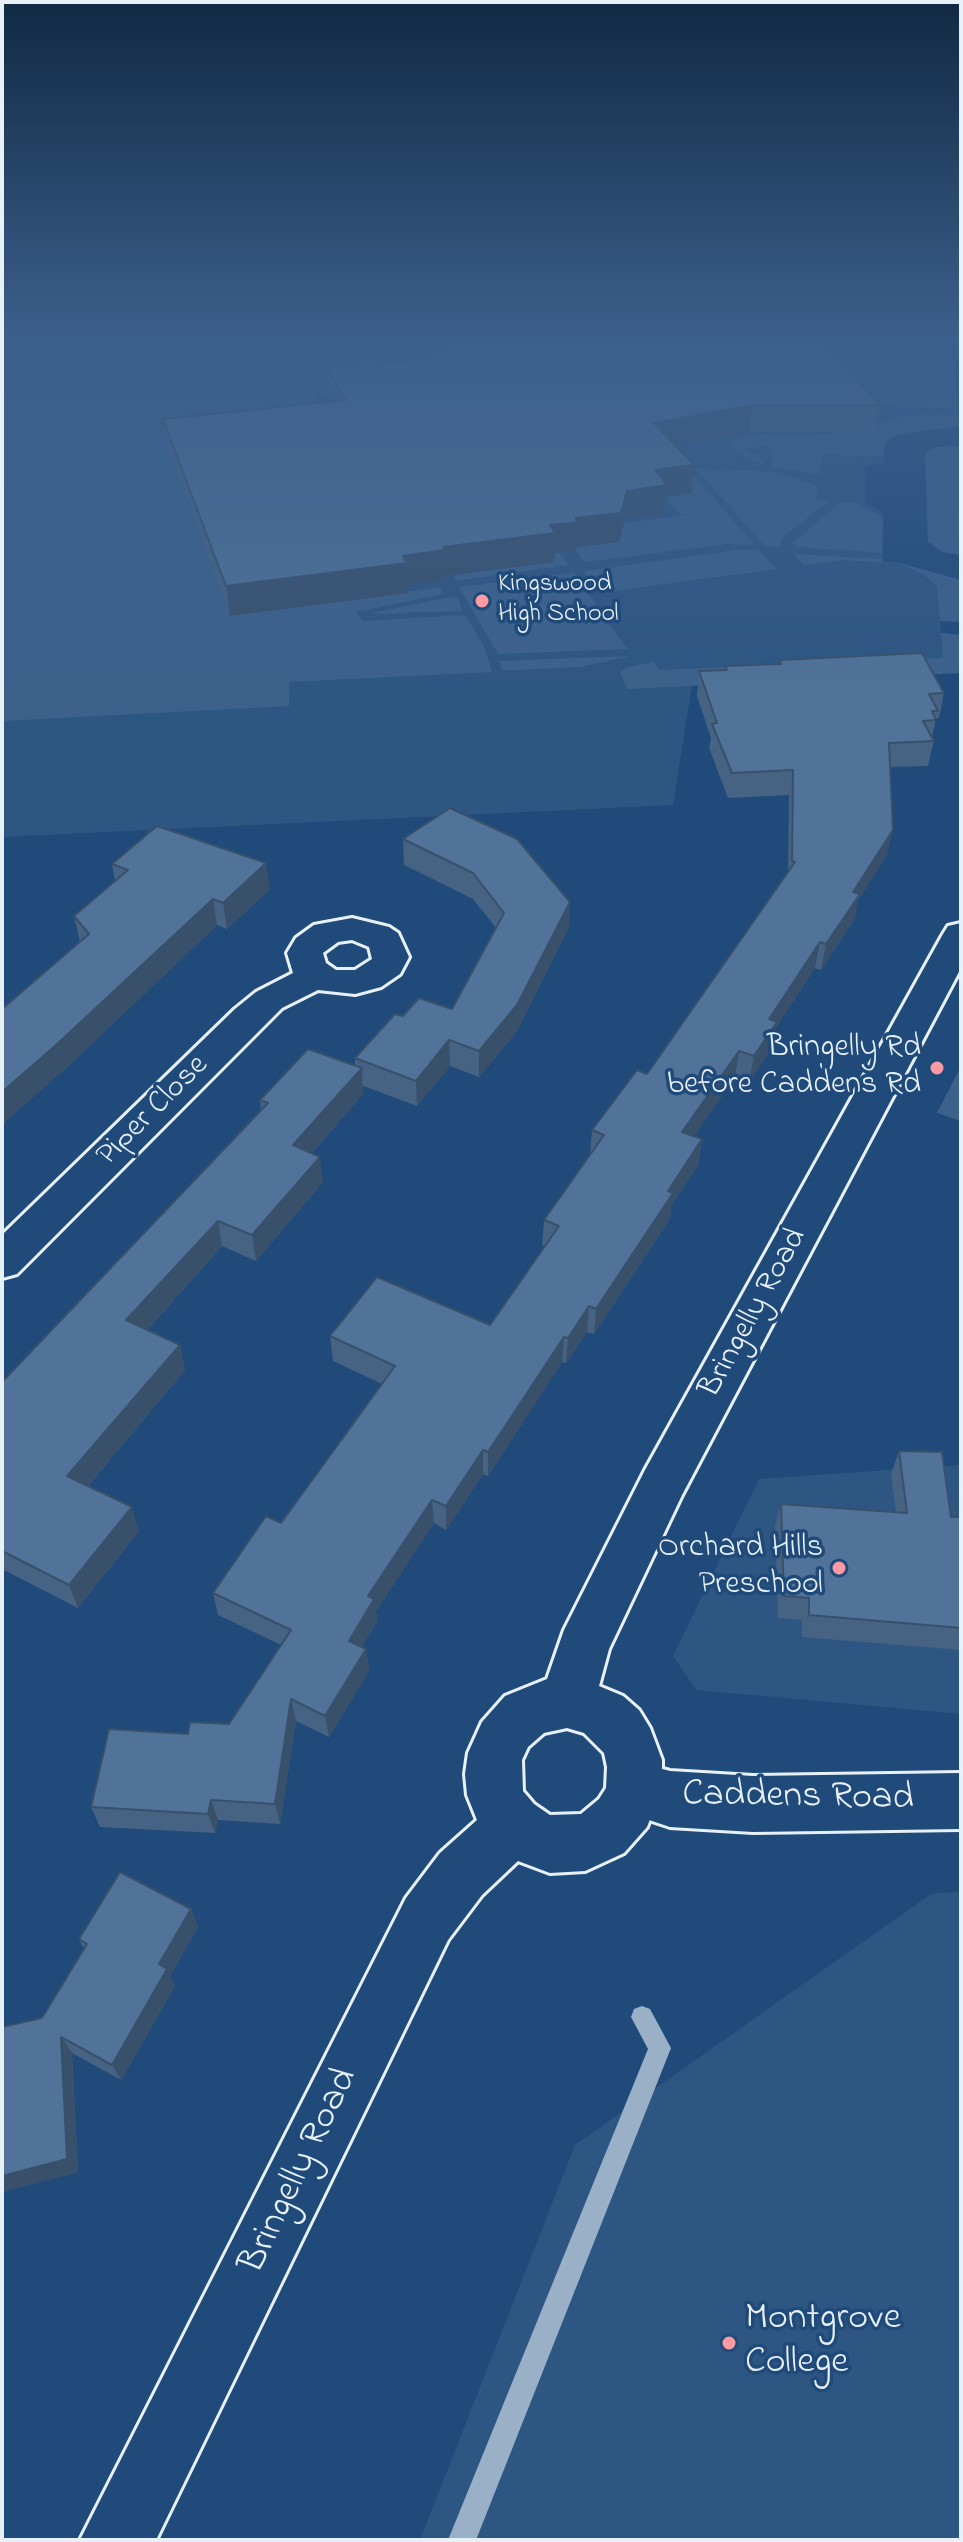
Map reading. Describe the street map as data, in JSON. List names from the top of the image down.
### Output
{
  "streets": {
    "main road": ["Piper Close", "Bringelly Road", "Caddens Road"]
  },
  "crossings": [
    ["Bringelly Road", "Caddens Road"]
  ],
  "places": [
    "Kingswood High School",
    "Bringelly Rd before Caddens Rd",
    "Orchard Hills Preschool",
    "Montgrove College"
  ]
}
